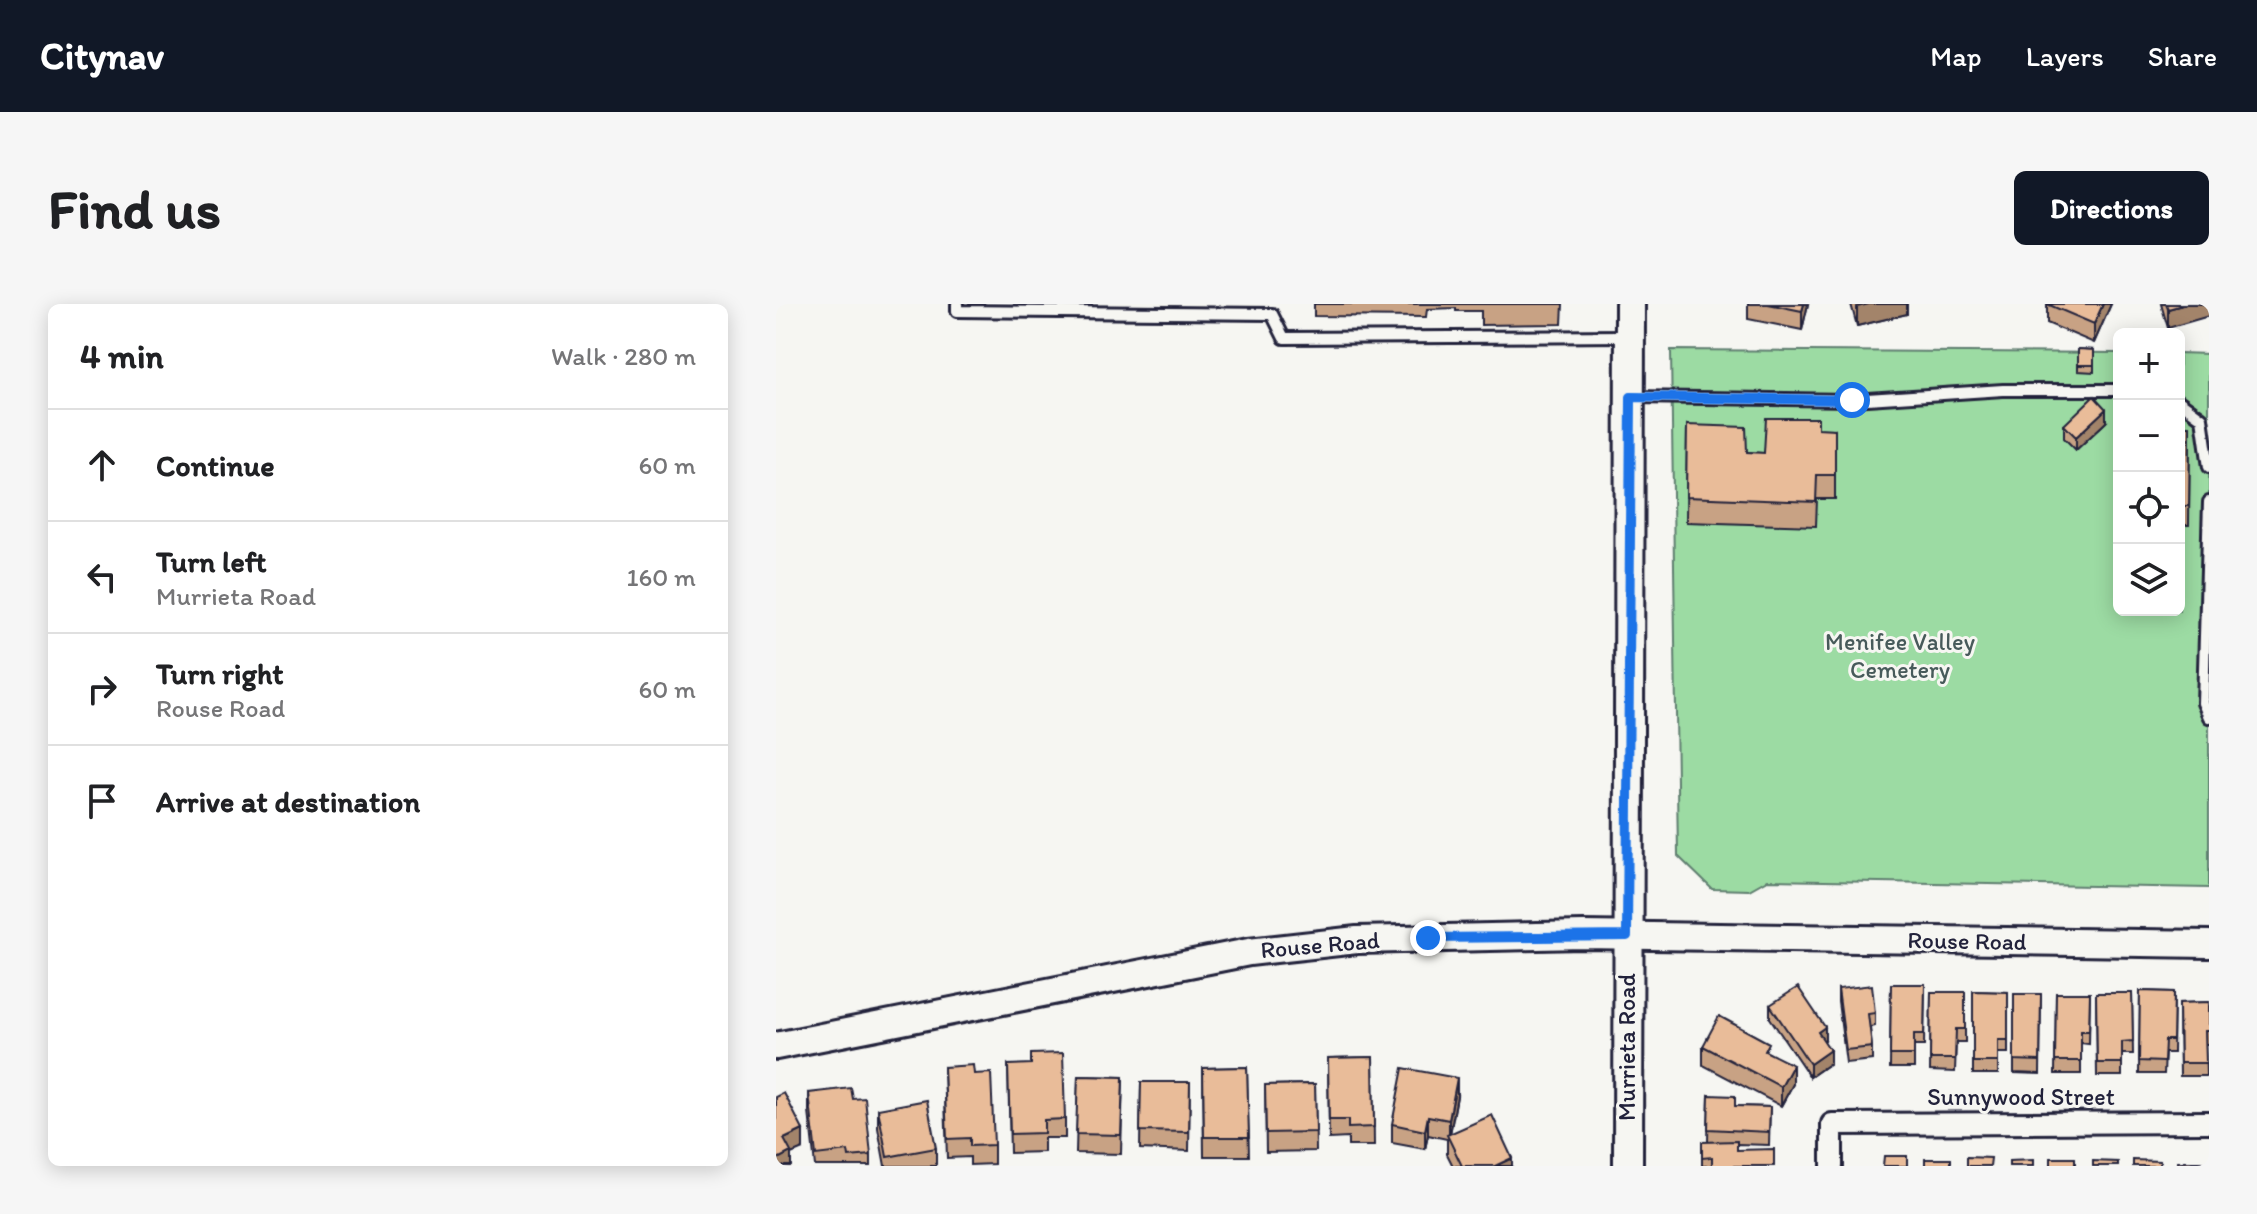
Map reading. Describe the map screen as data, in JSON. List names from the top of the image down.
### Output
{
  "streets": {
    "main road": ["Murrieta Road"],
    "street": ["Rouse Road", "Sunnywood Street"]
  },
  "crossings": [
    ["Rouse Road", "Murrieta Road"]
  ],
  "parks": ["Menifee Valley Cemetery"],
  "page": {
    "header": "Citynav",
    "nav": ["Map", "Layers", "Share"],
    "buttons": "Directions",
    "title": "Find us",
    "heading": ["4 min", "Walk · 280 m"],
    "map_buttons": ["+", "−"],
    "list": [
      ["Continue", "60 m"],
      ["Turn left", "Murrieta Road", "160 m"],
      ["Turn right", "Rouse Road", "60 m"],
      "Arrive at destination"
    ]
  }
}
